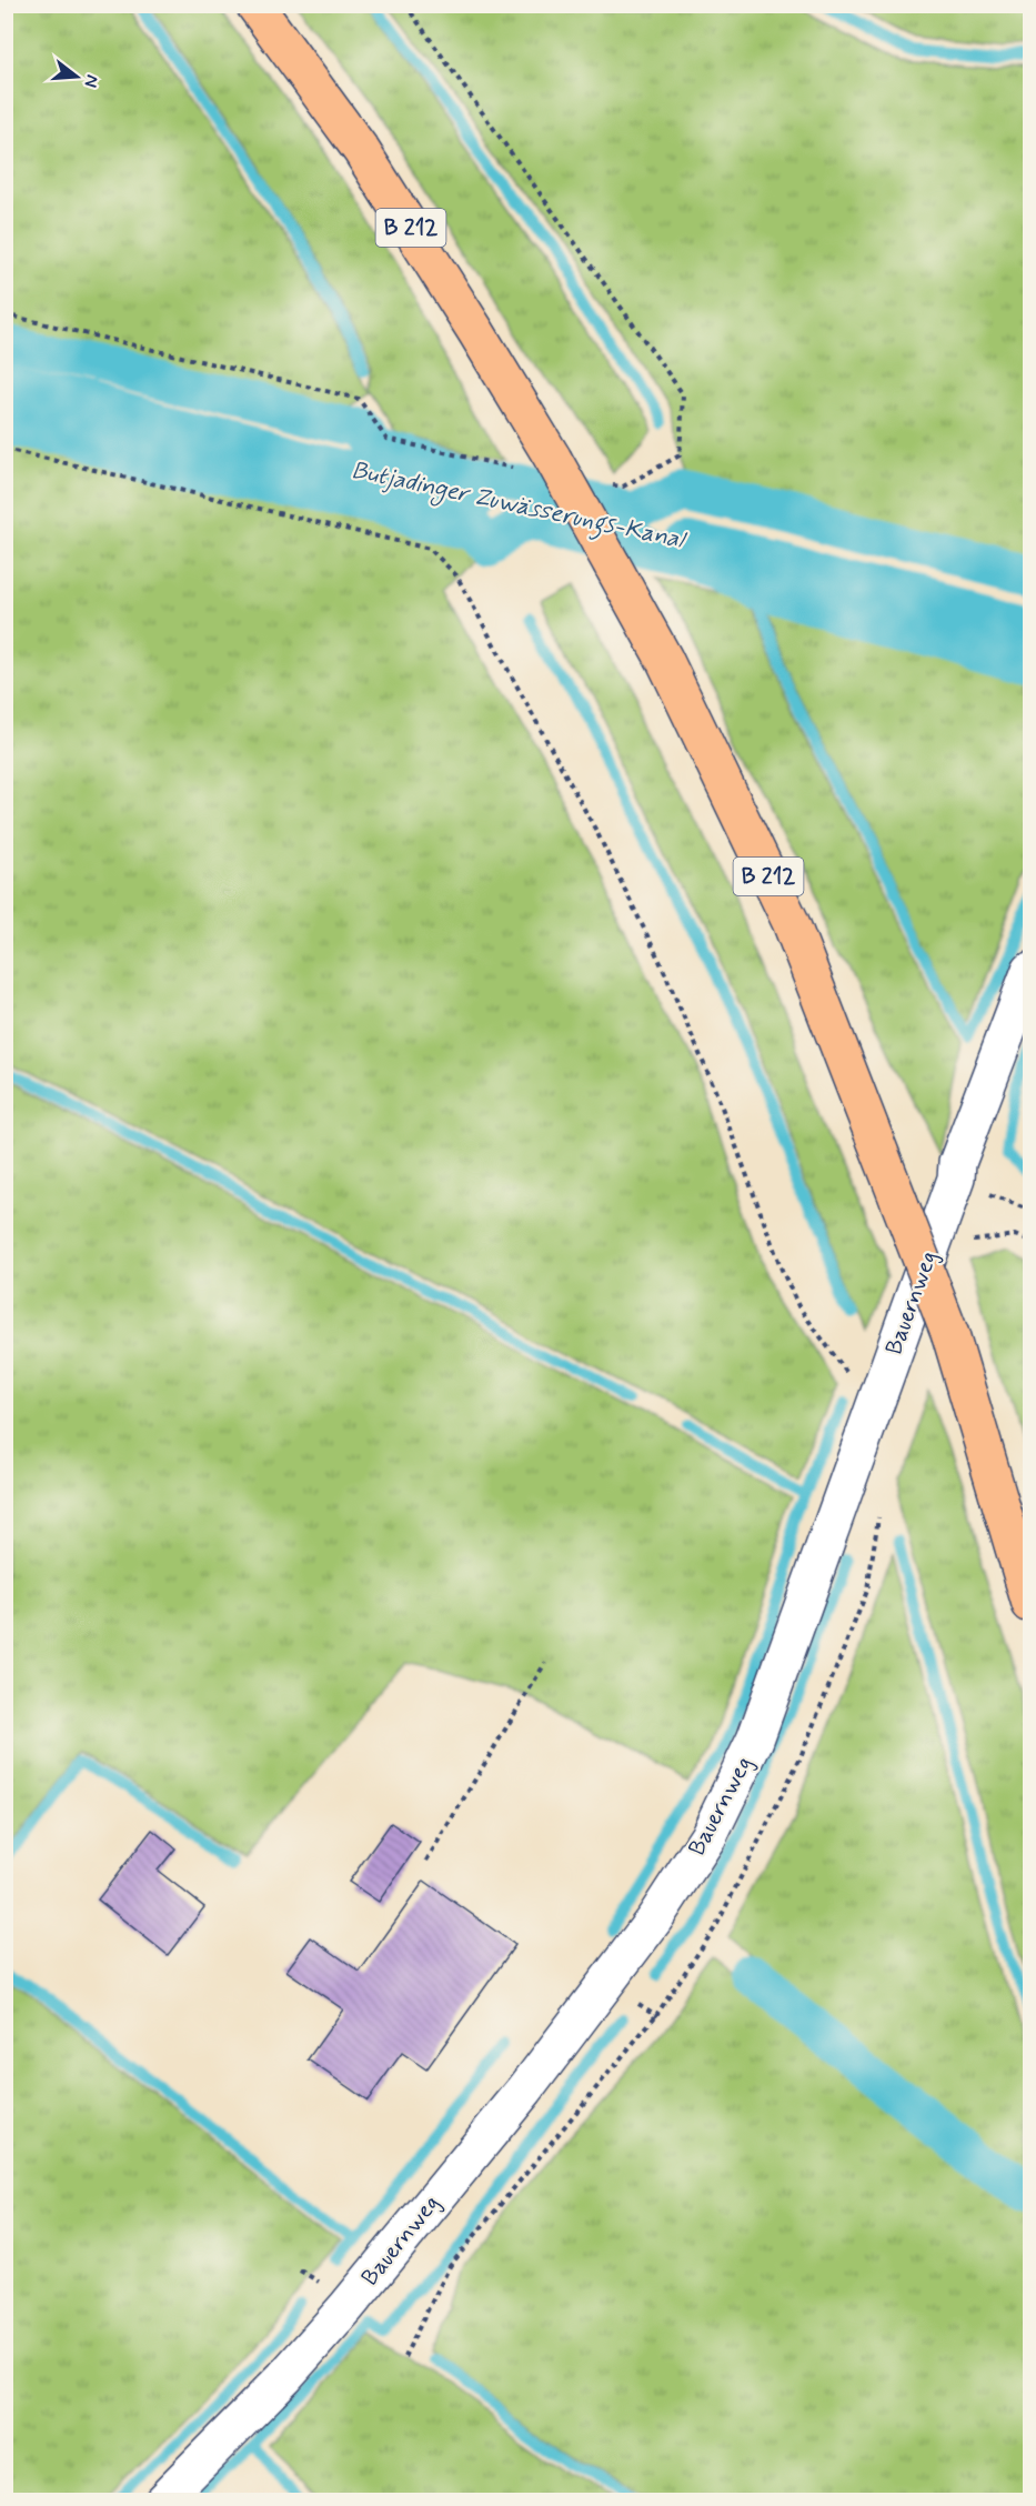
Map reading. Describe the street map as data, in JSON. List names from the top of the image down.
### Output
{
  "streets": {
    "main road": ["B 212"],
    "street": ["Bauernweg"]
  },
  "water": ["Butjadinger Zuwässerungs-Kanal"],
  "north": "right"
}
